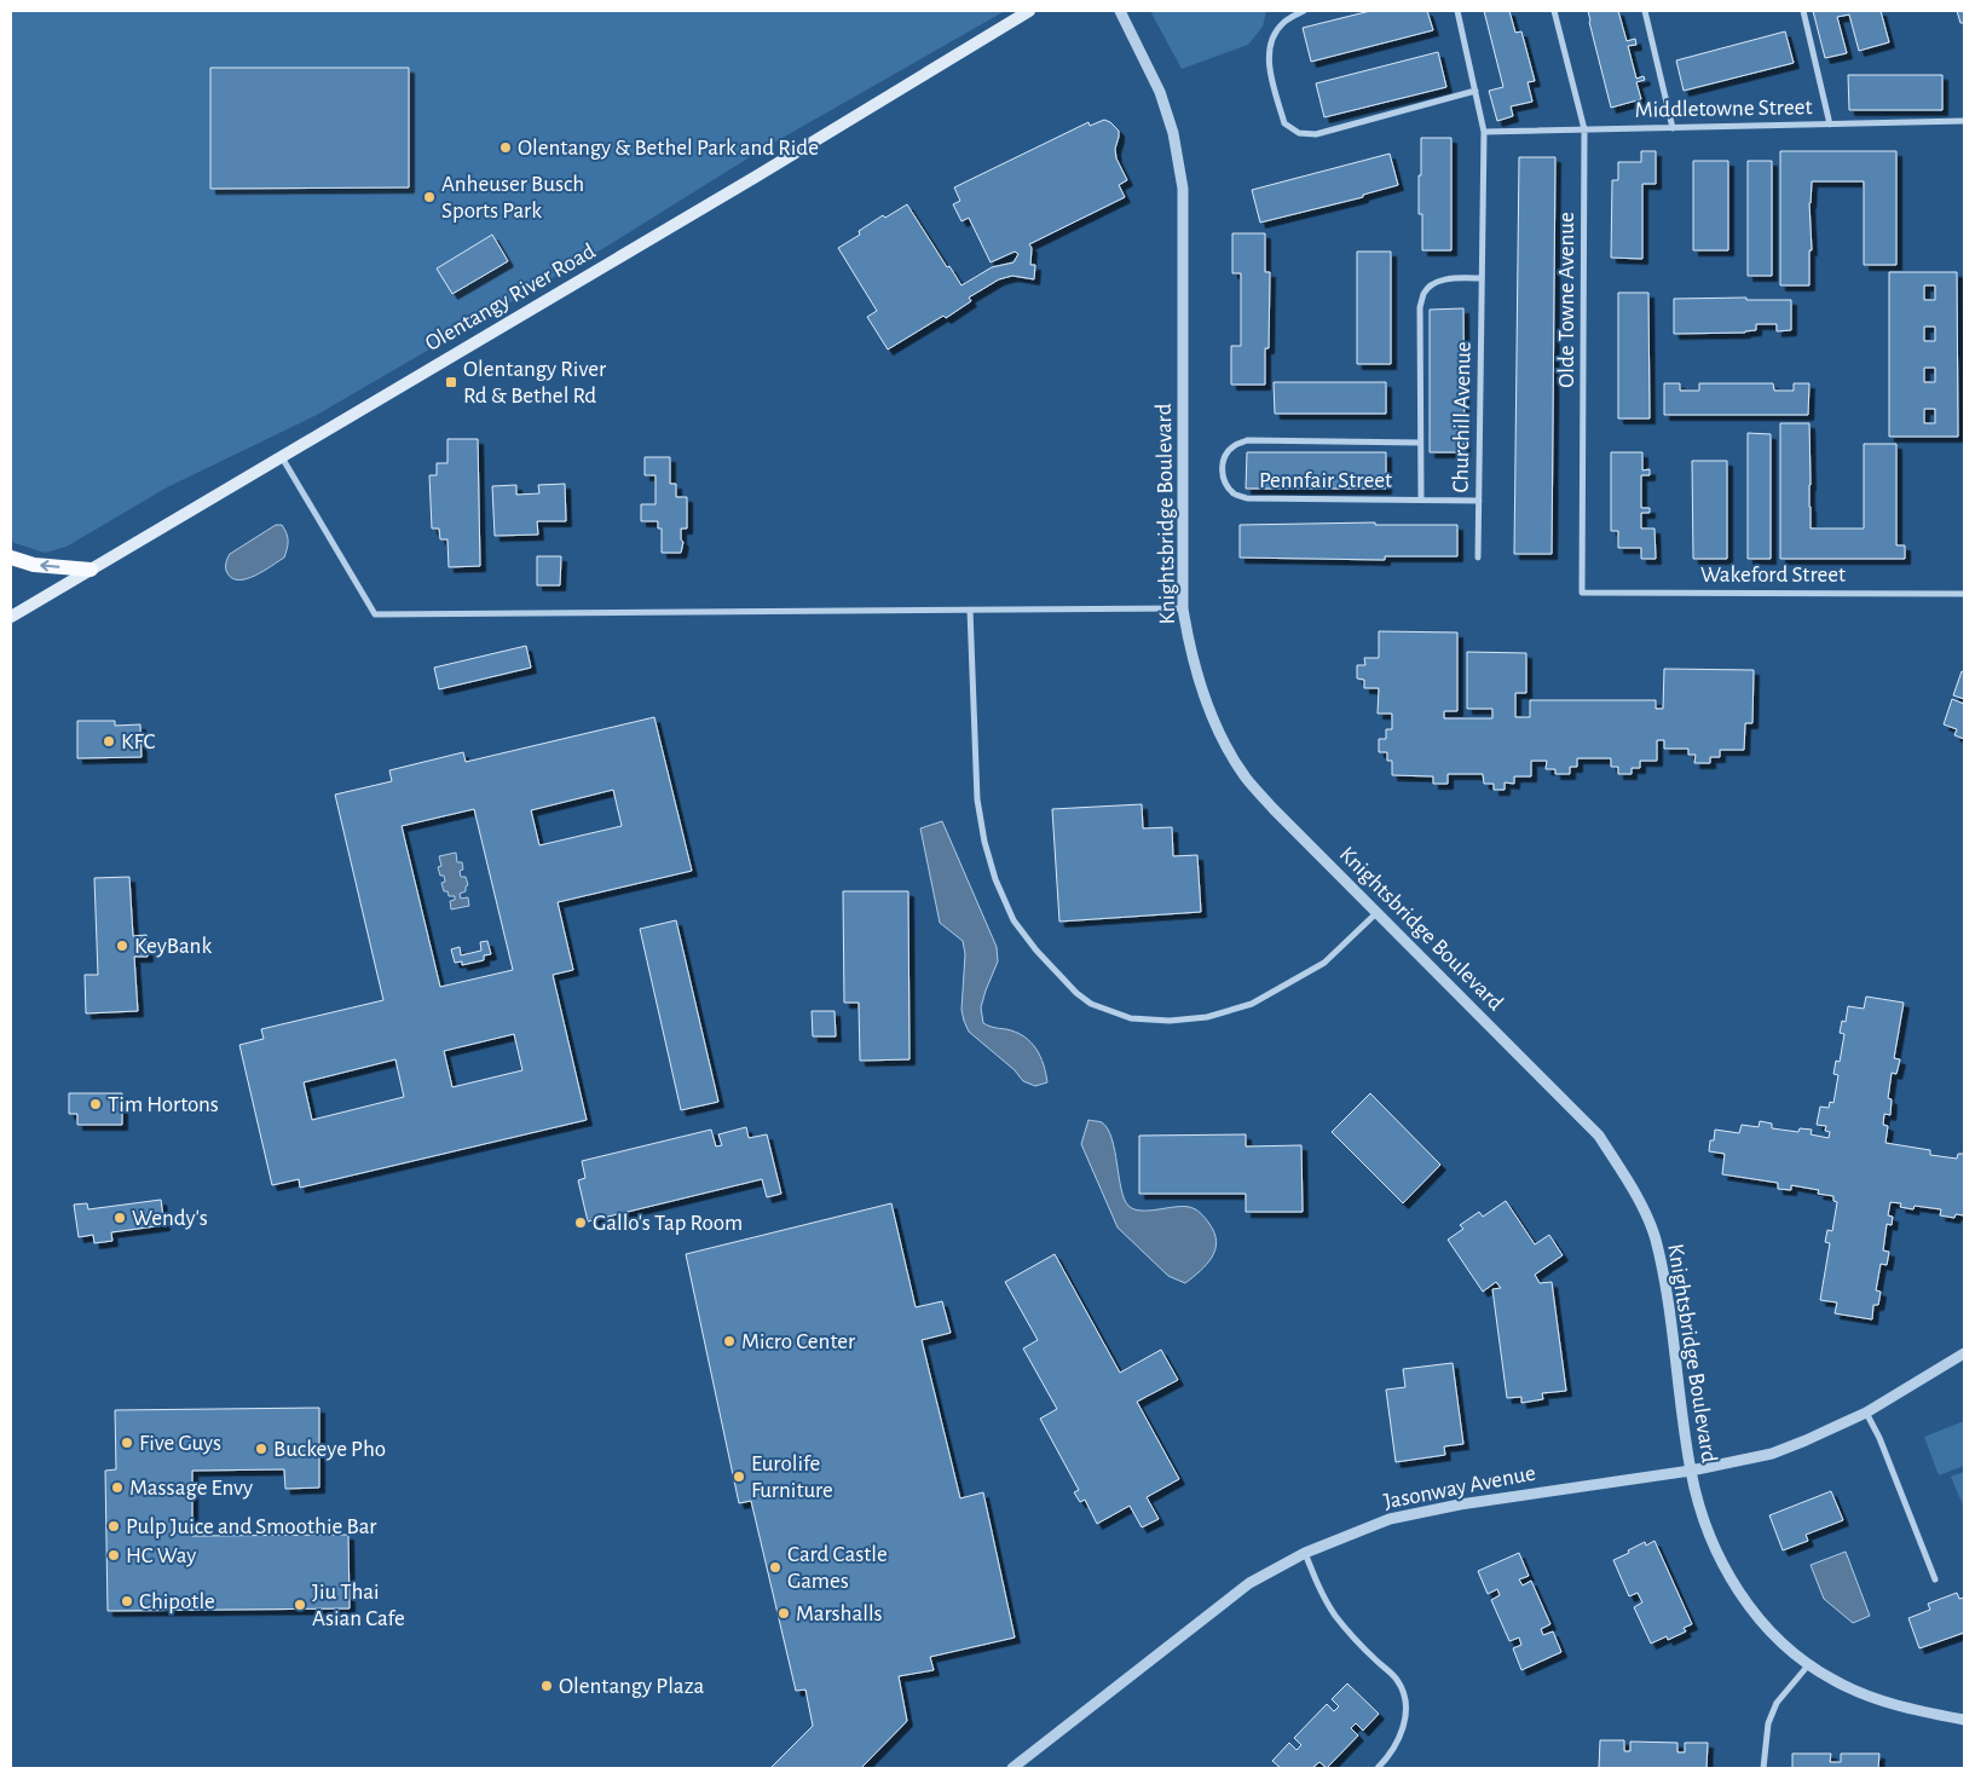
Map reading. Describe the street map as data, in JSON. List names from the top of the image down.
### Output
{
  "streets": {
    "main road": ["Olentangy River Road"],
    "street": [
      "Middletowne Street",
      "Olde Towne Avenue",
      "Churchill Avenue",
      "Pennfair Street",
      "Knightsbridge Boulevard",
      "Wakeford Street",
      "Jasonway Avenue"
    ]
  },
  "crossings": [
    ["Middletowne Street", "Olde Towne Avenue"],
    ["Middletowne Street", "Churchill Avenue"],
    ["Olde Towne Avenue", "Wakeford Street"],
    ["Churchill Avenue", "Pennfair Street"],
    ["Knightsbridge Boulevard", "Jasonway Avenue"]
  ],
  "places": {
    "other": [
      "Olentangy & Bethel Park and Ride",
      "Anheuser Busch Sports Park",
      "KFC",
      "KeyBank",
      "Tim Hortons",
      "Wendy's",
      "Gallo's Tap Room",
      "Micro Center",
      "Five Guys",
      "Buckeye Pho",
      "Eurolife Furniture",
      "Massage Envy",
      "Pulp Juice and Smoothie Bar",
      "HC Way",
      "Card Castle Games",
      "Chipotle",
      "Jiu Thai Asian Cafe",
      "Marshalls",
      "Olentangy Plaza"
    ],
    "transit": ["Olentangy River Rd & Bethel Rd"]
  }
}
